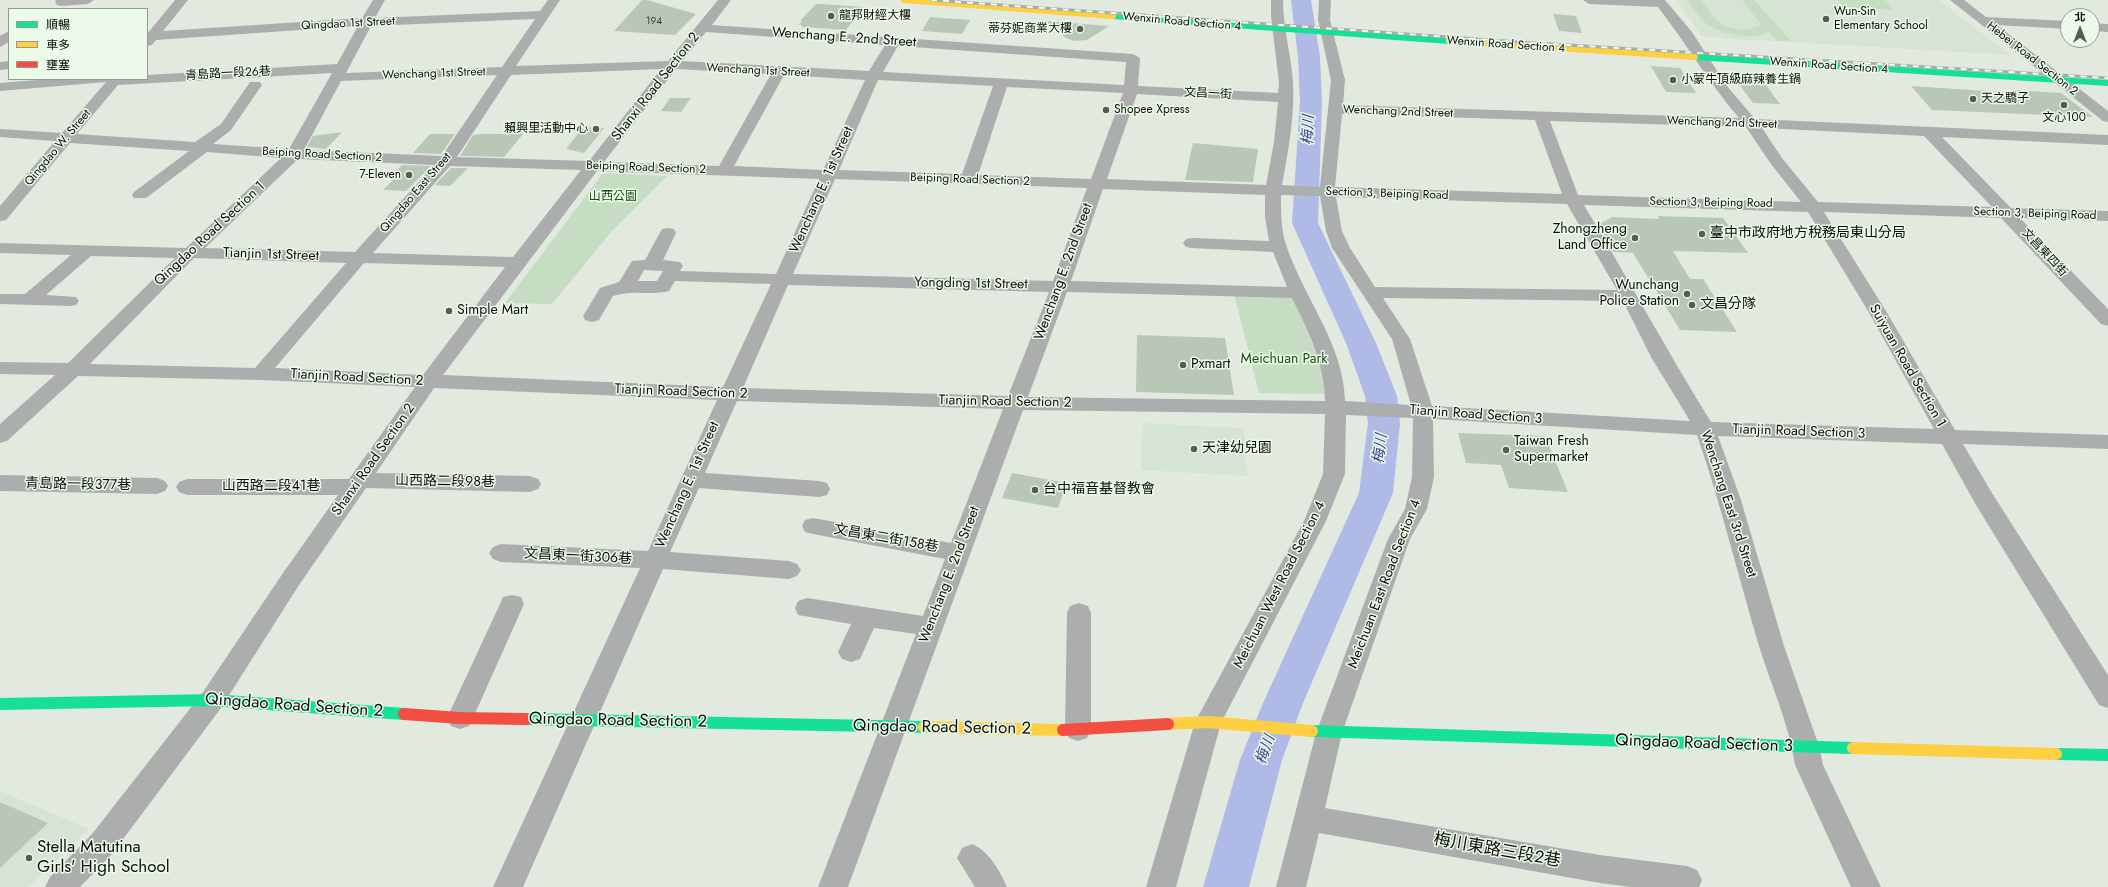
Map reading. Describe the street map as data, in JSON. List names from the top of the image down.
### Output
{
  "streets": {
    "main road": ["Wenxin Road Section 4", "Qingdao Road Section 2", "Qingdao Road Section 3"],
    "street": [
      "Qingdao 1st Street",
      "Wenchang E. 2nd Street",
      "Hebei Road Section 2",
      "Wenchang 1st Street",
      "青島路一段26巷",
      "Shanxi Road Section 2",
      "文昌一街",
      "Wenchang 2nd Street",
      "Qingdao W. Street",
      "Beiping Road Section 2",
      "Wenchang E. 1st Street",
      "Qingdao East Street",
      "Section 3, Beiping Road",
      "Qingdao Road Section 1",
      "文昌東四街",
      "Tianjin 1st Street",
      "Yongding 1st Street",
      "Suiyuan Road Section 1",
      "Tianjin Road Section 2",
      "Tianjin Road Section 3",
      "山西路二段98巷",
      "青島路一段377巷",
      "山西路二段41巷",
      "Wenchang East 3rd Street",
      "文昌東二街158巷",
      "文昌東一街306巷",
      "Meichuan East Road Section 4",
      "Meichuan West Road Section 4",
      "梅川東路三段2巷"
    ]
  },
  "crossings": [
    ["Wenxin Road Section 4", "Hebei Road Section 2"],
    ["Wenxin Road Section 4", "Suiyuan Road Section 1"],
    ["Wenxin Road Section 4", "Meichuan East Road Section 4"],
    ["Wenxin Road Section 4", "Meichuan West Road Section 4"],
    ["Qingdao 1st Street", "Qingdao East Street"],
    ["Qingdao 1st Street", "Qingdao Road Section 1"],
    ["Wenchang E. 2nd Street", "Wenchang 1st Street"],
    ["Wenchang E. 2nd Street", "Shanxi Road Section 2"],
    ["Wenchang E. 2nd Street", "文昌一街"],
    ["Wenchang E. 2nd Street", "Beiping Road Section 2"],
    ["Wenchang E. 2nd Street", "Wenchang E. 1st Street"],
    ["Wenchang E. 2nd Street", "Yongding 1st Street"],
    ["Wenchang E. 2nd Street", "Tianjin Road Section 2"],
    ["Wenchang E. 2nd Street", "文昌東二街158巷"],
    ["Wenchang E. 2nd Street", "Qingdao Road Section 2"],
    ["Wenchang 1st Street", "青島路一段26巷"],
    ["Wenchang 1st Street", "Shanxi Road Section 2"],
    ["Wenchang 1st Street", "文昌一街"],
    ["Wenchang 1st Street", "Wenchang E. 1st Street"],
    ["Wenchang 1st Street", "Qingdao East Street"],
    ["Wenchang 1st Street", "Qingdao Road Section 1"],
    ["青島路一段26巷", "Qingdao W. Street"],
    ["青島路一段26巷", "Qingdao Road Section 1"],
    ["Shanxi Road Section 2", "Beiping Road Section 2"],
    ["Shanxi Road Section 2", "Tianjin 1st Street"],
    ["Shanxi Road Section 2", "Tianjin Road Section 2"],
    ["Shanxi Road Section 2", "山西路二段98巷"],
    ["Shanxi Road Section 2", "山西路二段41巷"],
    ["Shanxi Road Section 2", "Qingdao Road Section 2"],
    ["文昌一街", "Meichuan West Road Section 4"],
    ["Wenchang 2nd Street", "文昌東四街"],
    ["Wenchang 2nd Street", "Suiyuan Road Section 1"],
    ["Wenchang 2nd Street", "Wenchang East 3rd Street"],
    ["Wenchang 2nd Street", "Meichuan East Road Section 4"],
    ["Qingdao W. Street", "Beiping Road Section 2"],
    ["Beiping Road Section 2", "Wenchang E. 1st Street"],
    ["Beiping Road Section 2", "Qingdao East Street"],
    ["Beiping Road Section 2", "Section 3, Beiping Road"],
    ["Beiping Road Section 2", "Qingdao Road Section 1"],
    ["Beiping Road Section 2", "Meichuan West Road Section 4"],
    ["Wenchang E. 1st Street", "Yongding 1st Street"],
    ["Wenchang E. 1st Street", "Tianjin Road Section 2"],
    ["Wenchang E. 1st Street", "文昌東一街306巷"],
    ["Wenchang E. 1st Street", "Qingdao Road Section 2"],
    ["Qingdao East Street", "Tianjin 1st Street"],
    ["Qingdao East Street", "Tianjin Road Section 2"],
    ["Section 3, Beiping Road", "文昌東四街"],
    ["Section 3, Beiping Road", "Suiyuan Road Section 1"],
    ["Section 3, Beiping Road", "Wenchang East 3rd Street"],
    ["Section 3, Beiping Road", "Meichuan East Road Section 4"],
    ["Qingdao Road Section 1", "Tianjin 1st Street"],
    ["Qingdao Road Section 1", "Tianjin Road Section 2"],
    ["Yongding 1st Street", "Meichuan West Road Section 4"],
    ["Suiyuan Road Section 1", "Tianjin Road Section 3"],
    ["Tianjin Road Section 2", "Tianjin Road Section 3"],
    ["Tianjin Road Section 2", "Meichuan West Road Section 4"],
    ["Tianjin Road Section 3", "Wenchang East 3rd Street"],
    ["Tianjin Road Section 3", "Meichuan East Road Section 4"],
    ["山西路二段98巷", "山西路二段41巷"],
    ["Wenchang East 3rd Street", "Qingdao Road Section 3"],
    ["Meichuan East Road Section 4", "Qingdao Road Section 3"],
    ["Meichuan East Road Section 4", "梅川東路三段2巷"],
    ["Meichuan West Road Section 4", "Qingdao Road Section 2"],
    ["Qingdao Road Section 2", "Qingdao Road Section 3"]
  ],
  "water": ["梅川"],
  "parks": ["山西公園", "Meichuan Park"],
  "places": [
    "龍邦財經大樓",
    "Wun-Sin Elementary School",
    "蒂芬妮商業大樓",
    "小蒙牛頂級麻辣養生鍋",
    "天之驕子",
    "文心100",
    "Shopee Xpress",
    "賴興里活動中心",
    "7-Eleven",
    "臺中市政府地方稅務局東山分局",
    "Zhongzheng Land Office",
    "Wunchang Police Station",
    "文昌分隊",
    "Simple Mart",
    "Pxmart",
    "天津幼兒園",
    "Taiwan Fresh Supermarket",
    "台中福音基督教會",
    "Stella Matutina Girls' High School"
  ],
  "house_numbers": ["194"],
  "legend": ["順暢", "車多", "壅塞"],
  "north": "top"
}
